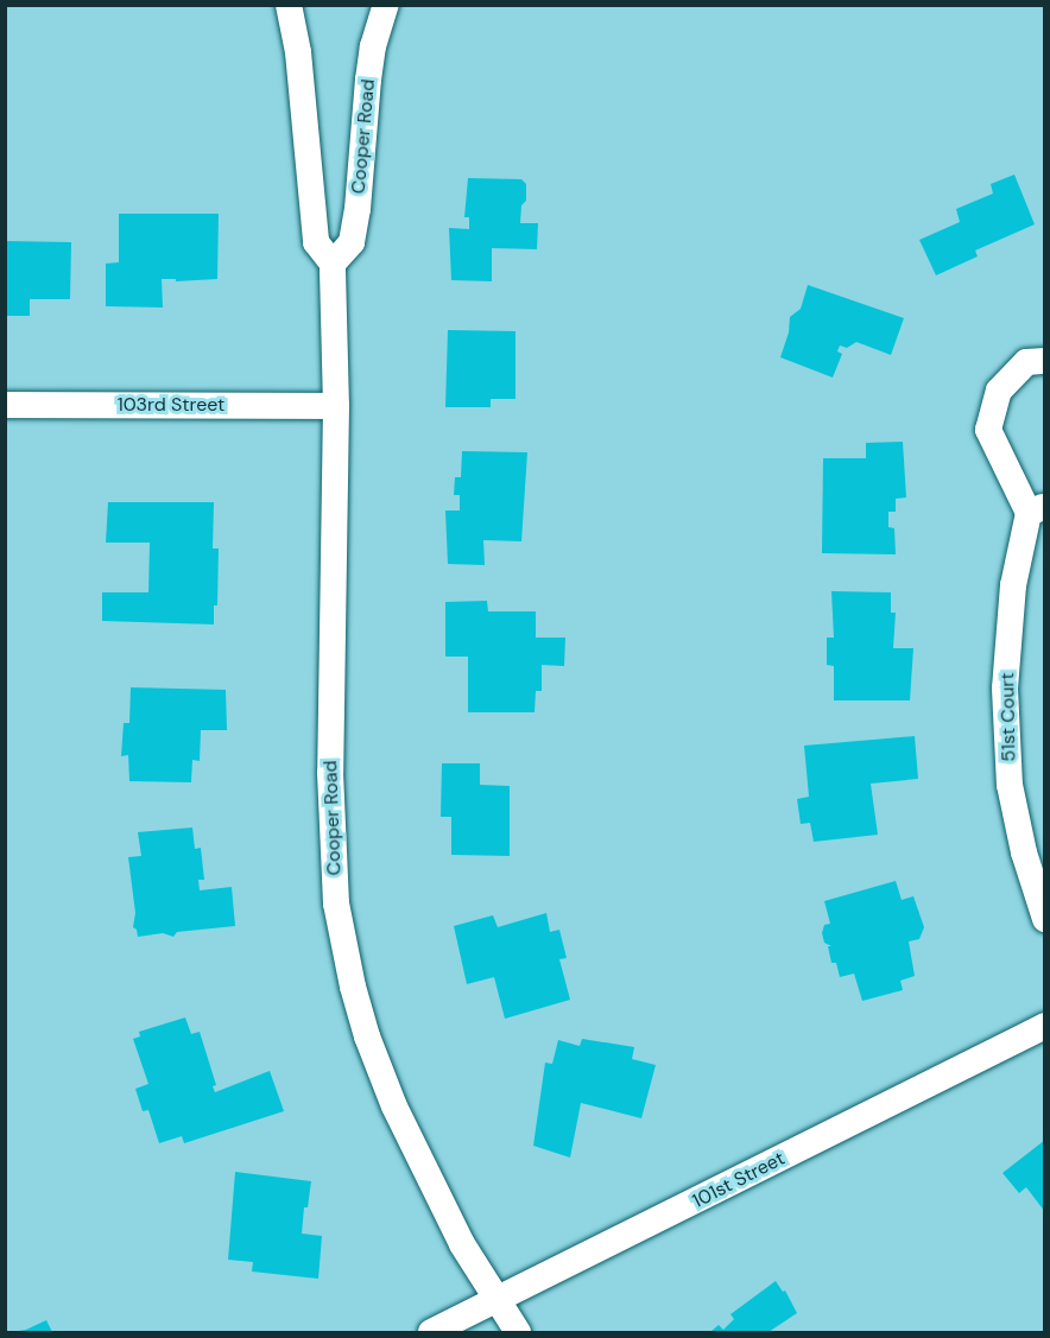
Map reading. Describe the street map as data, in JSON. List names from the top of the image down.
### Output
{
  "streets": {
    "street": [
      "Cooper Road",
      "103rd Street",
      "51st Court",
      "101st Street"
    ]
  },
  "crossings": [
    ["Cooper Road", "103rd Street"],
    ["Cooper Road", "101st Street"]
  ]
}
